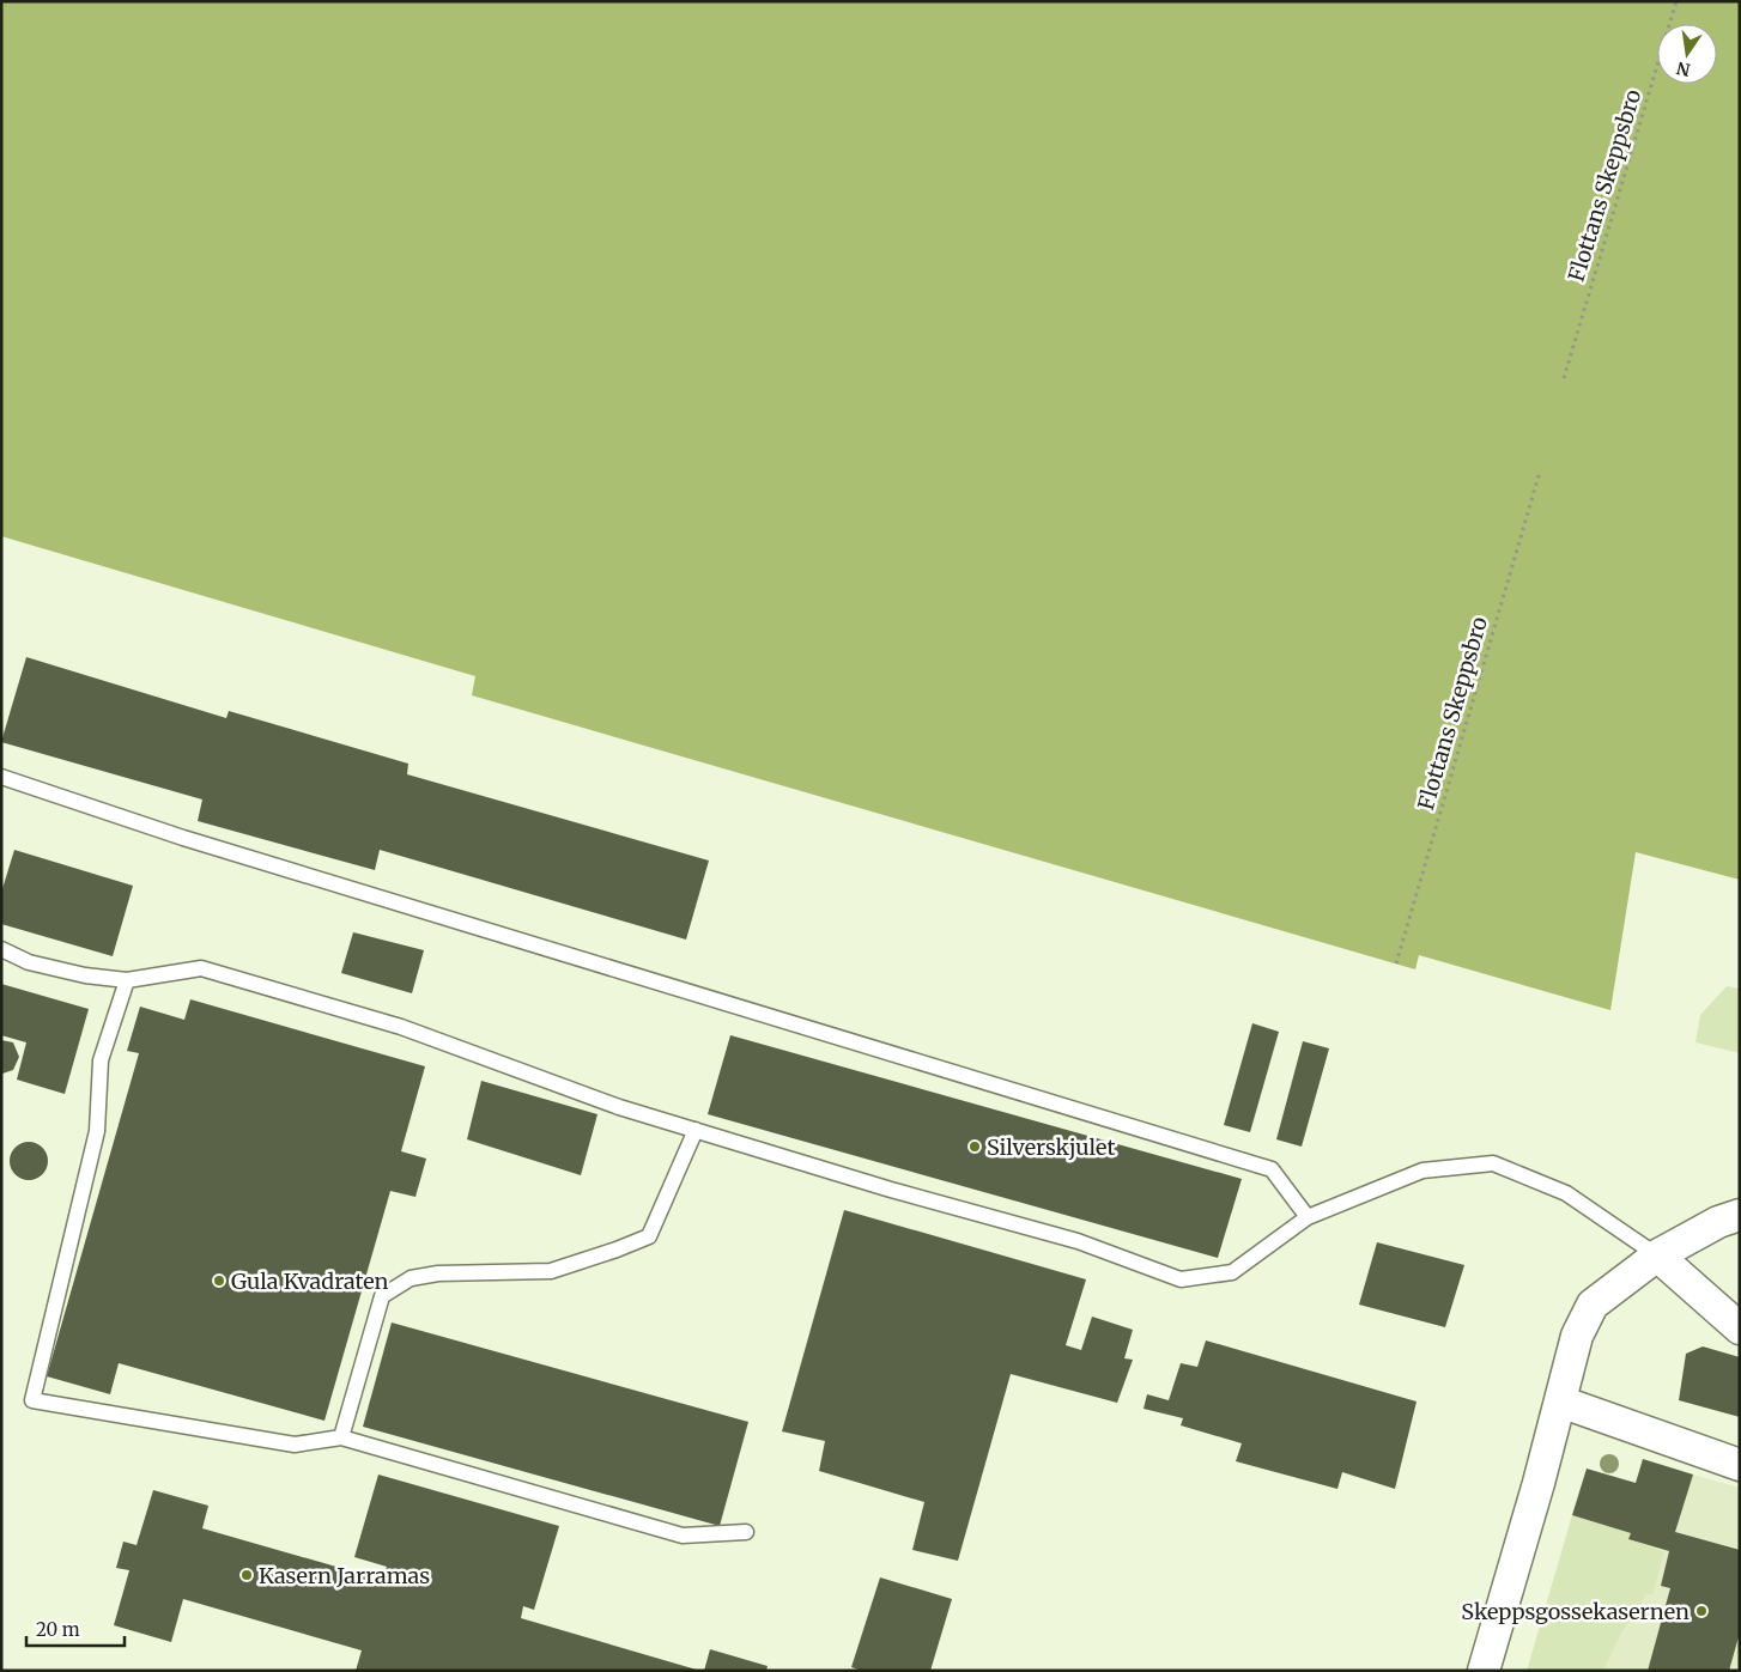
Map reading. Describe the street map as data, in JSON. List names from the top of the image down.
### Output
{
  "streets": {
    "path": ["Flottans Skeppsbro"]
  },
  "places": [
    "Silverskjulet",
    "Gula Kvadraten",
    "Kasern Jarramas",
    "Skeppsgossekasernen"
  ],
  "scale_bar": "20 m",
  "north": "bottom"
}
